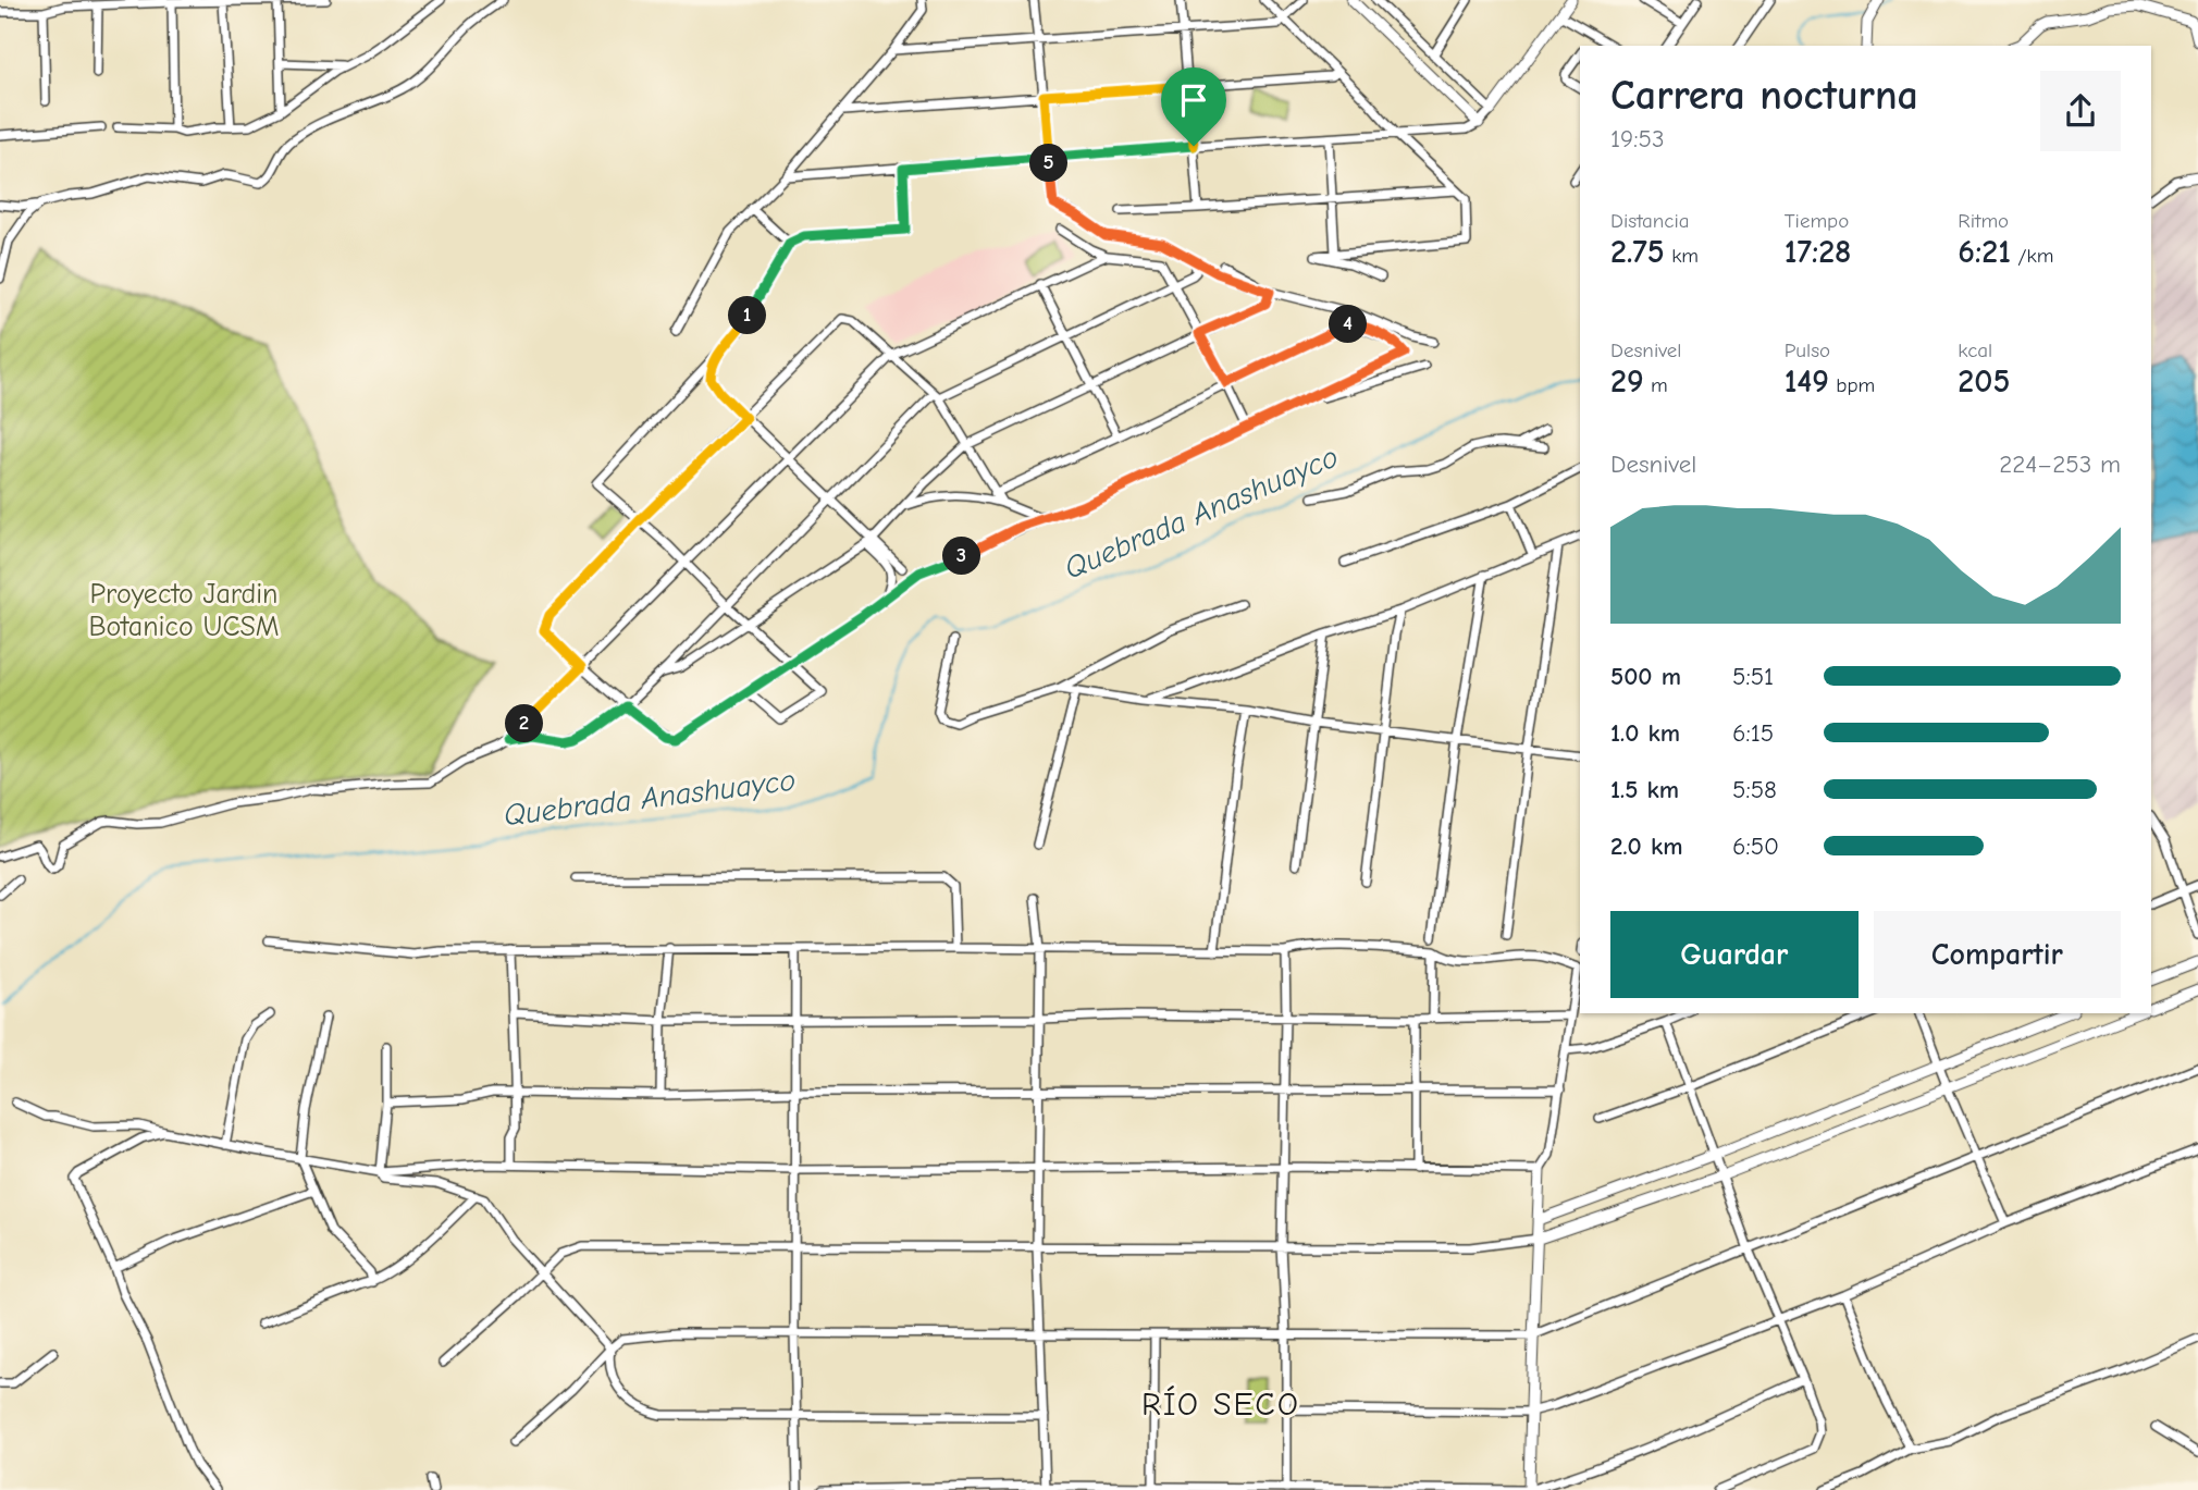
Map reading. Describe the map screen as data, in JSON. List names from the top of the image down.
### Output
{
  "districts": ["RÍO SECO"],
  "water": ["Quebrada Anashuayco"],
  "parks": ["Proyecto Jardin Botanico UCSM"],
  "page": {
    "heading": ["Carrera nocturna", "19:53"],
    "pins": [
      "5",
      "1",
      "4",
      "3",
      "2"
    ],
    "stats": [
      ["Distancia", "2.75 km"],
      ["Tiempo", "17:28"],
      ["Ritmo", "6:21 /km"],
      ["Desnivel", "29 m"],
      ["Pulso", "149 bpm"],
      ["kcal", "205"]
    ],
    "chart": ["Desnivel", "224–253 m"],
    "list": [
      {
        "name": "500 m",
        "note": "5:51"
      },
      {
        "name": "1.0 km",
        "note": "6:15"
      },
      {
        "name": "1.5 km",
        "note": "5:58"
      },
      {
        "name": "2.0 km",
        "note": "6:50"
      }
    ],
    "buttons": ["Guardar", "Compartir"]
  }
}
